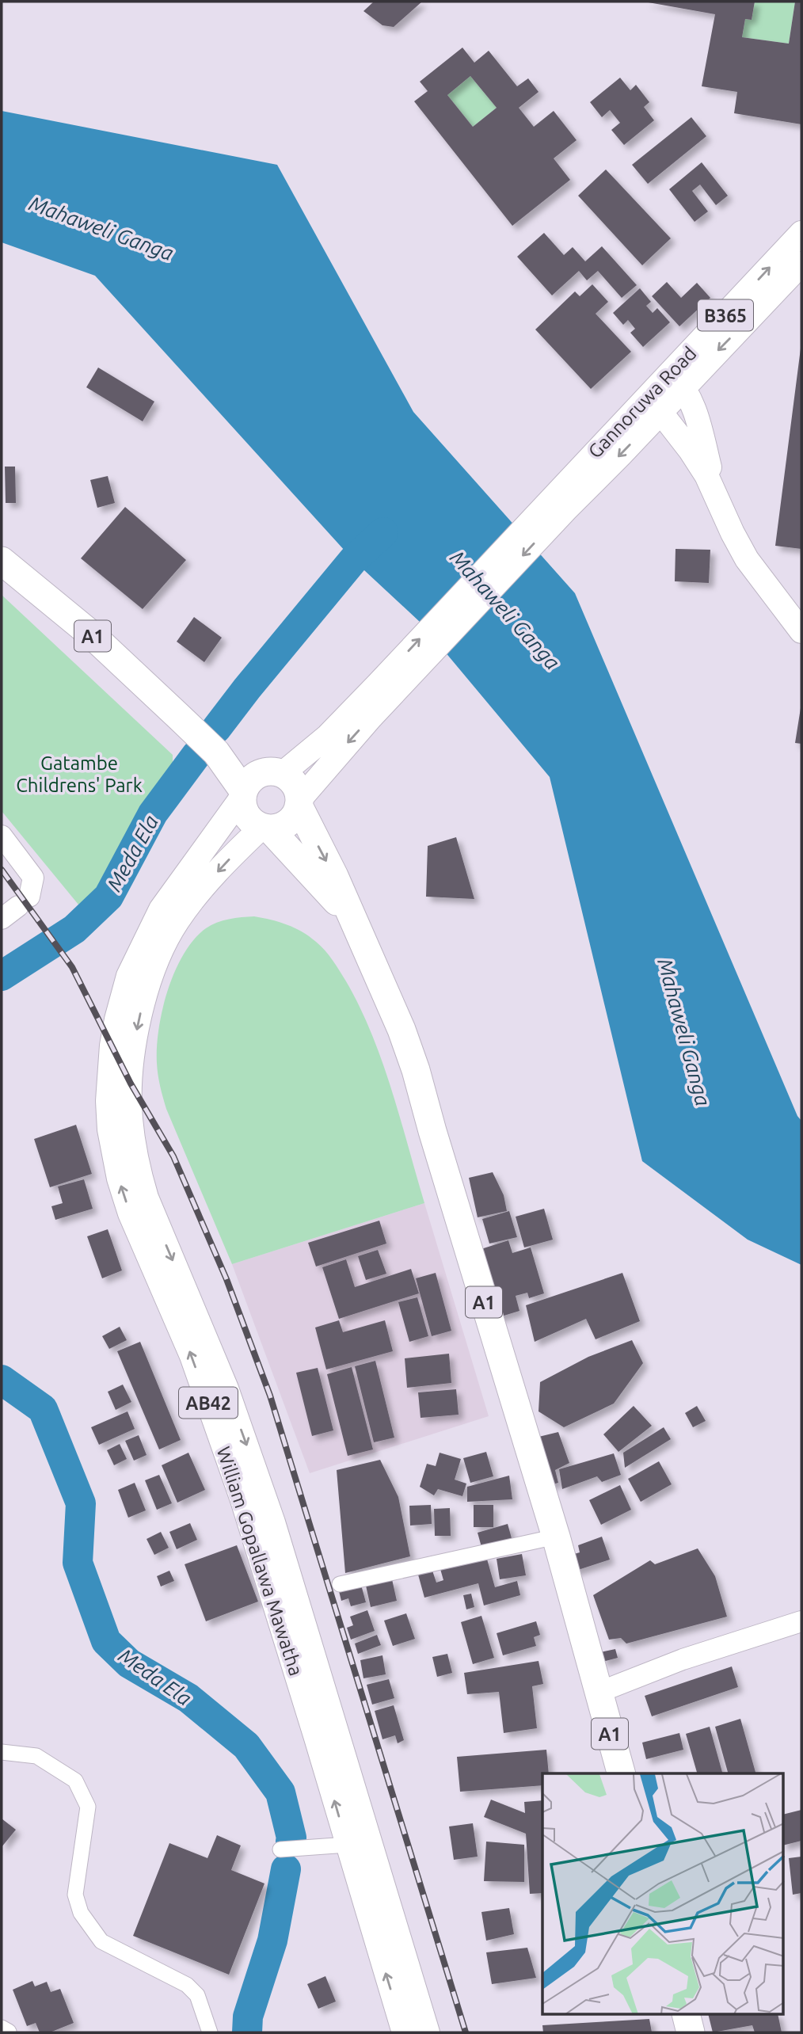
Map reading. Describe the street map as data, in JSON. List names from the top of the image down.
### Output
{
  "streets": {
    "highway": ["A1"],
    "main road": [
      "B365",
      "Gannoruwa Road",
      "AB42",
      "William Gopallawa Mawatha"
    ]
  },
  "crossings": [
    ["A1", "William Gopallawa Mawatha"]
  ],
  "water": ["Mahaweli Ganga", "Meda Ela"],
  "parks": ["Gatambe Childrens' Park"]
}
